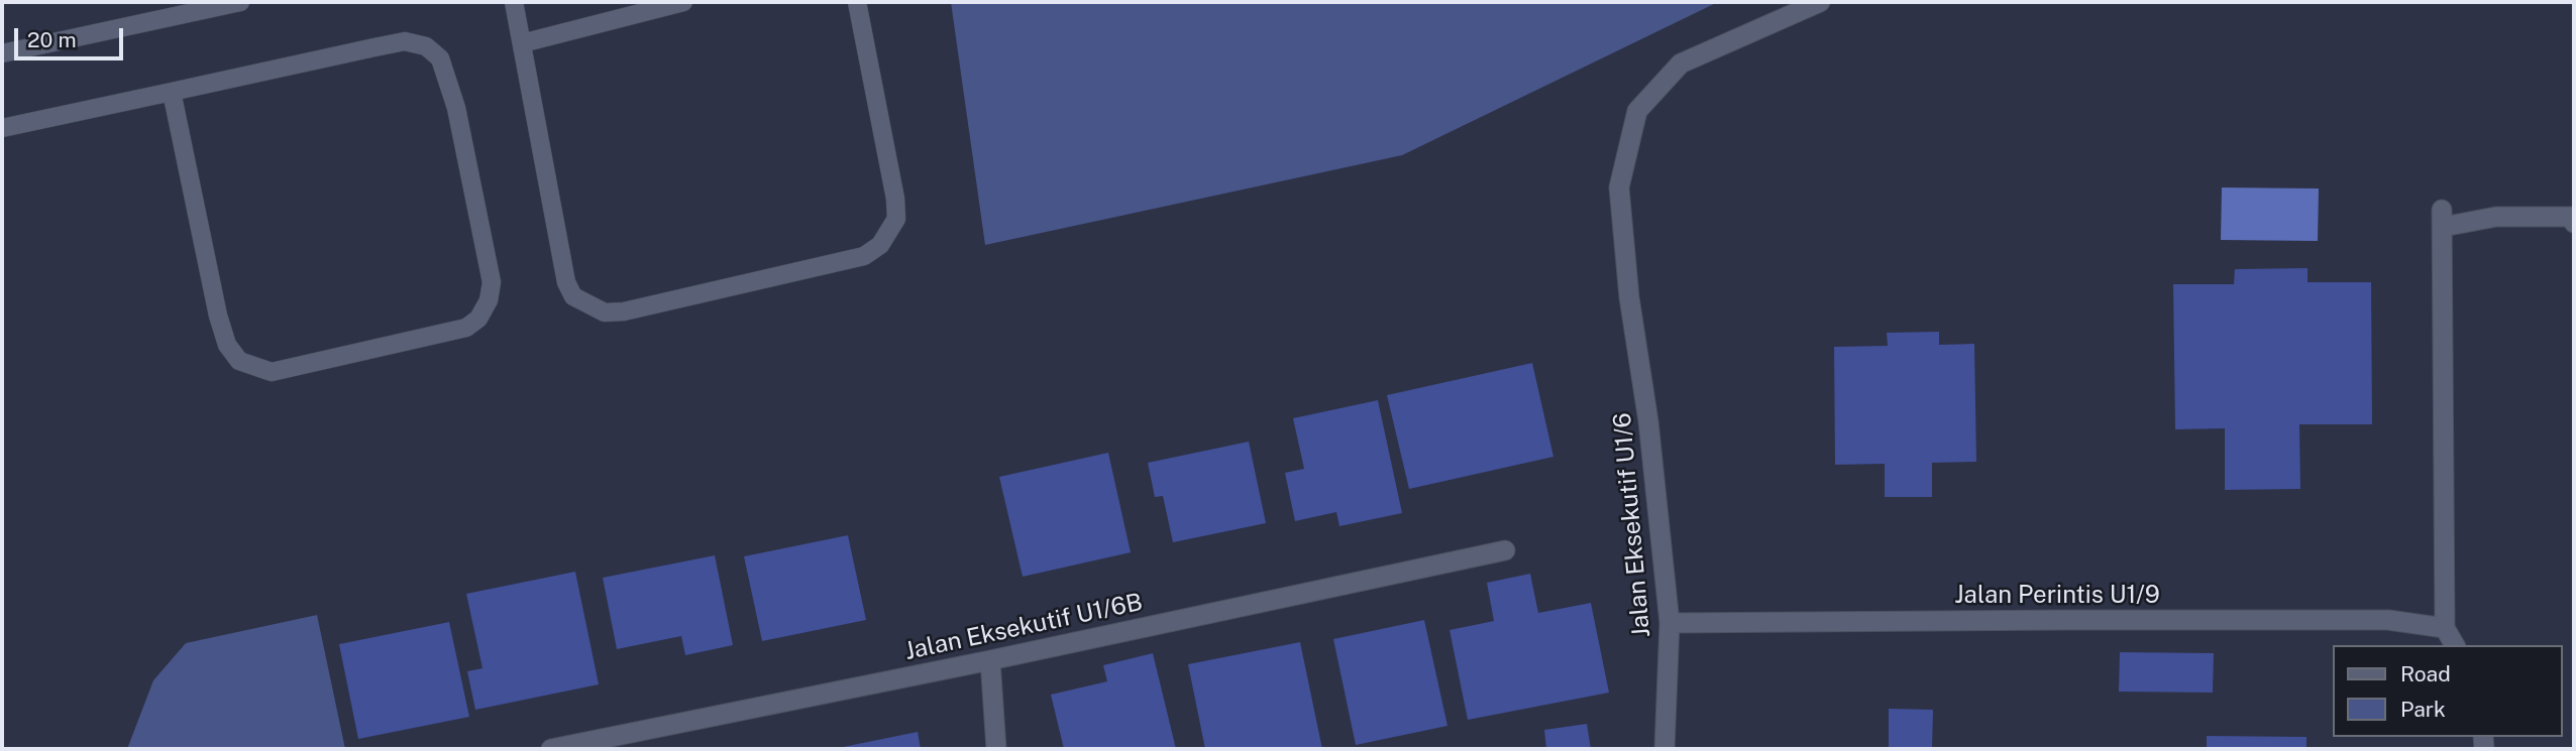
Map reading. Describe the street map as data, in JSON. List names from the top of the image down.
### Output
{
  "streets": {
    "street": ["Jalan Eksekutif U1/6", "Jalan Perintis U1/9", "Jalan Eksekutif U1/6B"]
  },
  "crossings": [
    ["Jalan Eksekutif U1/6", "Jalan Perintis U1/9"]
  ],
  "legend": ["Road", "Park"],
  "scale_bar": "20 m"
}
